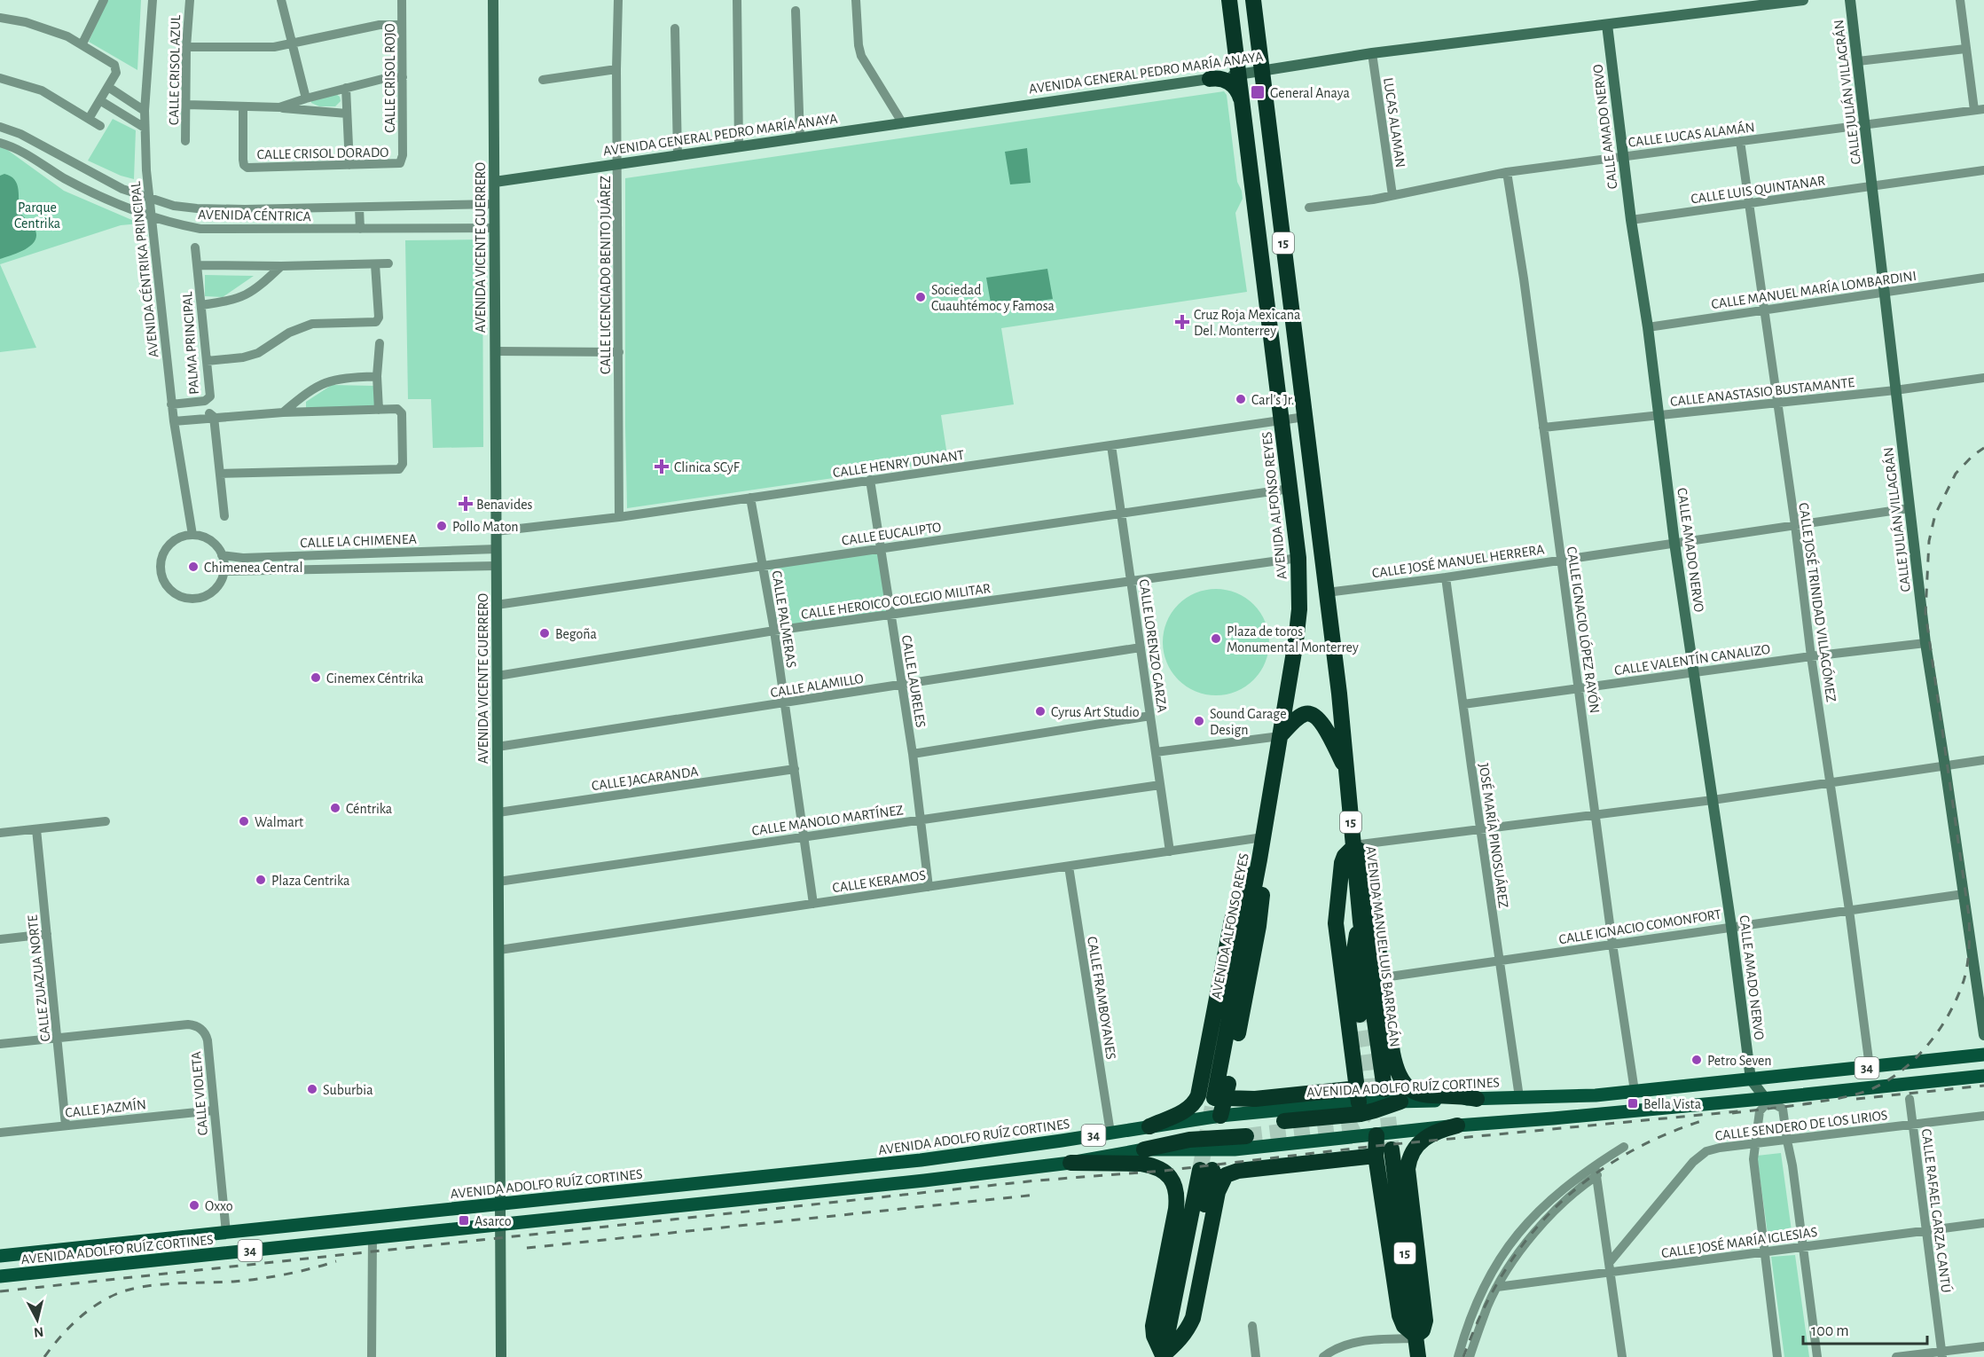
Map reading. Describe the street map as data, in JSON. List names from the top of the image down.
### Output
{
  "streets": {
    "highway": ["15", "AVENIDA ALFONSO REYES", "AVENIDA MANUEL LUIS BARRAGÁN"],
    "main road": ["34", "AVENIDA ADOLFO RUÍZ CORTINES"],
    "street": [
      "CALLE CRISOL AZUL",
      "AVENIDA GENERAL PEDRO MARÍA ANAYA",
      "CALLE CRISOL ROJO",
      "CALLE JULIÁN VILLAGRÁN",
      "LUCAS ALAMAN",
      "CALLE AMADO NERVO",
      "CALLE LUCAS ALAMÁN",
      "CALLE CRISOL DORADO",
      "CALLE LUIS QUINTANAR",
      "AVENIDA CÉNTRICA",
      "AVENIDA VICENTE GUERRERO",
      "AVENIDA CÉNTRIKA PRINCIPAL",
      "CALLE LICENCIADO BENITO JUÁREZ",
      "CALLE MANUEL MARÍA LOMBARDINI",
      "PALMA PRINCIPAL",
      "CALLE ANASTASIO BUSTAMANTE",
      "CALLE HENRY DUNANT",
      "CALLE EUCALIPTO",
      "CALLE LA CHIMENEA",
      "CALLE JOSÉ MANUEL HERRERA",
      "CALLE HEROICO COLEGIO MILITAR",
      "CALLE JOSÉ TRINIDAD VILLAGÓMEZ",
      "CALLE PALMERAS",
      "CALLE IGNACIO LÓPEZ RAYÓN",
      "CALLE LORENZO GARZA",
      "CALLE VALENTÍN CANALIZO",
      "CALLE LAURELES",
      "CALLE ALAMILLO",
      "CALLE JACARANDA",
      "CALLE MANOLO MARTÍNEZ",
      "JOSÉ MARÍA PINOSUÁREZ",
      "CALLE KERAMOS",
      "CALLE IGNACIO COMONFORT",
      "CALLE ZUAZUA NORTE",
      "CALLE FRAMBOYANES",
      "CALLE VIOLETA",
      "CALLE JAZMÍN",
      "CALLE SENDERO DE LOS LIRIOS",
      "CALLE RAFAEL GARZA CANTÚ",
      "CALLE JOSÉ MARÍA IGLESIAS"
    ]
  },
  "crossings": [
    ["AVENIDA GENERAL PEDRO MARÍA ANAYA", "LUCAS ALAMAN"],
    ["AVENIDA GENERAL PEDRO MARÍA ANAYA", "CALLE AMADO NERVO"],
    ["AVENIDA GENERAL PEDRO MARÍA ANAYA", "15"],
    ["AVENIDA GENERAL PEDRO MARÍA ANAYA", "AVENIDA VICENTE GUERRERO"],
    ["AVENIDA GENERAL PEDRO MARÍA ANAYA", "CALLE LICENCIADO BENITO JUÁREZ"],
    ["AVENIDA GENERAL PEDRO MARÍA ANAYA", "AVENIDA ALFONSO REYES"],
    ["CALLE CRISOL ROJO", "CALLE CRISOL DORADO"],
    ["CALLE JULIÁN VILLAGRÁN", "CALLE LUCAS ALAMÁN"],
    ["CALLE JULIÁN VILLAGRÁN", "CALLE LUIS QUINTANAR"],
    ["CALLE JULIÁN VILLAGRÁN", "CALLE MANUEL MARÍA LOMBARDINI"],
    ["CALLE JULIÁN VILLAGRÁN", "CALLE ANASTASIO BUSTAMANTE"],
    ["CALLE JULIÁN VILLAGRÁN", "CALLE JOSÉ MANUEL HERRERA"],
    ["CALLE JULIÁN VILLAGRÁN", "CALLE VALENTÍN CANALIZO"],
    ["CALLE JULIÁN VILLAGRÁN", "CALLE IGNACIO COMONFORT"],
    ["LUCAS ALAMAN", "CALLE LUCAS ALAMÁN"],
    ["CALLE AMADO NERVO", "CALLE LUCAS ALAMÁN"],
    ["CALLE AMADO NERVO", "CALLE LUIS QUINTANAR"],
    ["CALLE AMADO NERVO", "CALLE MANUEL MARÍA LOMBARDINI"],
    ["CALLE AMADO NERVO", "CALLE ANASTASIO BUSTAMANTE"],
    ["CALLE AMADO NERVO", "CALLE JOSÉ MANUEL HERRERA"],
    ["CALLE AMADO NERVO", "CALLE VALENTÍN CANALIZO"],
    ["CALLE AMADO NERVO", "CALLE IGNACIO COMONFORT"],
    ["CALLE AMADO NERVO", "AVENIDA ADOLFO RUÍZ CORTINES"],
    ["CALLE LUCAS ALAMÁN", "CALLE JOSÉ TRINIDAD VILLAGÓMEZ"],
    ["CALLE LUCAS ALAMÁN", "CALLE IGNACIO LÓPEZ RAYÓN"],
    ["CALLE LUIS QUINTANAR", "CALLE JOSÉ TRINIDAD VILLAGÓMEZ"],
    ["AVENIDA CÉNTRICA", "AVENIDA VICENTE GUERRERO"],
    ["AVENIDA CÉNTRICA", "AVENIDA CÉNTRIKA PRINCIPAL"],
    ["15", "CALLE HENRY DUNANT"],
    ["15", "AVENIDA MANUEL LUIS BARRAGÁN"],
    ["AVENIDA VICENTE GUERRERO", "CALLE HENRY DUNANT"],
    ["AVENIDA VICENTE GUERRERO", "CALLE EUCALIPTO"],
    ["AVENIDA VICENTE GUERRERO", "CALLE LA CHIMENEA"],
    ["AVENIDA VICENTE GUERRERO", "CALLE HEROICO COLEGIO MILITAR"],
    ["AVENIDA VICENTE GUERRERO", "CALLE ALAMILLO"],
    ["AVENIDA VICENTE GUERRERO", "CALLE JACARANDA"],
    ["AVENIDA VICENTE GUERRERO", "CALLE MANOLO MARTÍNEZ"],
    ["AVENIDA VICENTE GUERRERO", "CALLE KERAMOS"],
    ["AVENIDA VICENTE GUERRERO", "AVENIDA ADOLFO RUÍZ CORTINES"],
    ["AVENIDA CÉNTRIKA PRINCIPAL", "PALMA PRINCIPAL"],
    ["AVENIDA CÉNTRIKA PRINCIPAL", "CALLE LA CHIMENEA"],
    ["CALLE LICENCIADO BENITO JUÁREZ", "CALLE HENRY DUNANT"],
    ["CALLE MANUEL MARÍA LOMBARDINI", "CALLE JOSÉ TRINIDAD VILLAGÓMEZ"],
    ["CALLE ANASTASIO BUSTAMANTE", "CALLE JOSÉ TRINIDAD VILLAGÓMEZ"],
    ["CALLE ANASTASIO BUSTAMANTE", "CALLE IGNACIO LÓPEZ RAYÓN"],
    ["CALLE HENRY DUNANT", "AVENIDA ALFONSO REYES"],
    ["CALLE HENRY DUNANT", "CALLE PALMERAS"],
    ["CALLE HENRY DUNANT", "CALLE LORENZO GARZA"],
    ["CALLE HENRY DUNANT", "CALLE LAURELES"],
    ["CALLE HENRY DUNANT", "AVENIDA MANUEL LUIS BARRAGÁN"],
    ["AVENIDA ALFONSO REYES", "CALLE EUCALIPTO"],
    ["AVENIDA ALFONSO REYES", "CALLE HEROICO COLEGIO MILITAR"],
    ["AVENIDA ALFONSO REYES", "CALLE KERAMOS"],
    ["CALLE EUCALIPTO", "CALLE PALMERAS"],
    ["CALLE EUCALIPTO", "CALLE LORENZO GARZA"],
    ["CALLE EUCALIPTO", "CALLE LAURELES"],
    ["CALLE JOSÉ MANUEL HERRERA", "CALLE JOSÉ TRINIDAD VILLAGÓMEZ"],
    ["CALLE JOSÉ MANUEL HERRERA", "CALLE IGNACIO LÓPEZ RAYÓN"],
    ["CALLE JOSÉ MANUEL HERRERA", "JOSÉ MARÍA PINOSUÁREZ"],
    ["CALLE JOSÉ MANUEL HERRERA", "AVENIDA MANUEL LUIS BARRAGÁN"],
    ["CALLE HEROICO COLEGIO MILITAR", "CALLE PALMERAS"],
    ["CALLE HEROICO COLEGIO MILITAR", "CALLE LORENZO GARZA"],
    ["CALLE HEROICO COLEGIO MILITAR", "CALLE LAURELES"],
    ["CALLE JOSÉ TRINIDAD VILLAGÓMEZ", "CALLE VALENTÍN CANALIZO"],
    ["CALLE JOSÉ TRINIDAD VILLAGÓMEZ", "CALLE IGNACIO COMONFORT"],
    ["CALLE JOSÉ TRINIDAD VILLAGÓMEZ", "AVENIDA ADOLFO RUÍZ CORTINES"],
    ["CALLE PALMERAS", "CALLE ALAMILLO"],
    ["CALLE PALMERAS", "CALLE JACARANDA"],
    ["CALLE PALMERAS", "CALLE MANOLO MARTÍNEZ"],
    ["CALLE PALMERAS", "CALLE KERAMOS"],
    ["CALLE IGNACIO LÓPEZ RAYÓN", "CALLE VALENTÍN CANALIZO"],
    ["CALLE IGNACIO LÓPEZ RAYÓN", "CALLE IGNACIO COMONFORT"],
    ["CALLE IGNACIO LÓPEZ RAYÓN", "AVENIDA ADOLFO RUÍZ CORTINES"],
    ["CALLE LORENZO GARZA", "CALLE ALAMILLO"],
    ["CALLE LORENZO GARZA", "CALLE MANOLO MARTÍNEZ"],
    ["CALLE LORENZO GARZA", "CALLE KERAMOS"],
    ["CALLE VALENTÍN CANALIZO", "JOSÉ MARÍA PINOSUÁREZ"],
    ["CALLE LAURELES", "CALLE ALAMILLO"],
    ["CALLE LAURELES", "CALLE MANOLO MARTÍNEZ"],
    ["CALLE LAURELES", "CALLE KERAMOS"],
    ["JOSÉ MARÍA PINOSUÁREZ", "CALLE IGNACIO COMONFORT"],
    ["JOSÉ MARÍA PINOSUÁREZ", "AVENIDA ADOLFO RUÍZ CORTINES"],
    ["CALLE KERAMOS", "CALLE FRAMBOYANES"],
    ["CALLE ZUAZUA NORTE", "CALLE VIOLETA"],
    ["CALLE ZUAZUA NORTE", "CALLE JAZMÍN"],
    ["CALLE FRAMBOYANES", "AVENIDA ADOLFO RUÍZ CORTINES"],
    ["AVENIDA ADOLFO RUÍZ CORTINES", "CALLE VIOLETA"],
    ["CALLE VIOLETA", "CALLE JAZMÍN"],
    ["CALLE SENDERO DE LOS LIRIOS", "CALLE RAFAEL GARZA CANTÚ"],
    ["CALLE SENDERO DE LOS LIRIOS", "CALLE JOSÉ MARÍA IGLESIAS"],
    ["CALLE RAFAEL GARZA CANTÚ", "CALLE JOSÉ MARÍA IGLESIAS"]
  ],
  "parks": ["Parque Centrika"],
  "places": {
    "transit": ["General Anaya", "Bella Vista", "Asarco"],
    "other": [
      "Sociedad Cuauhtémoc y Famosa",
      "Carl's Jr.",
      "Pollo Maton",
      "Chimenea Central",
      "Begoña",
      "Plaza de toros Monumental Monterrey",
      "Cinemex Céntrika",
      "Cyrus Art Studio",
      "Sound Garage Design",
      "Céntrika",
      "Walmart",
      "Plaza Centrika",
      "Petro Seven",
      "Suburbia",
      "Oxxo"
    ],
    "health": ["Cruz Roja Mexicana Del. Monterrey", "Clinica SCyF", "Benavides"]
  },
  "scale_bar": "100 m",
  "north": "bottom"
}
